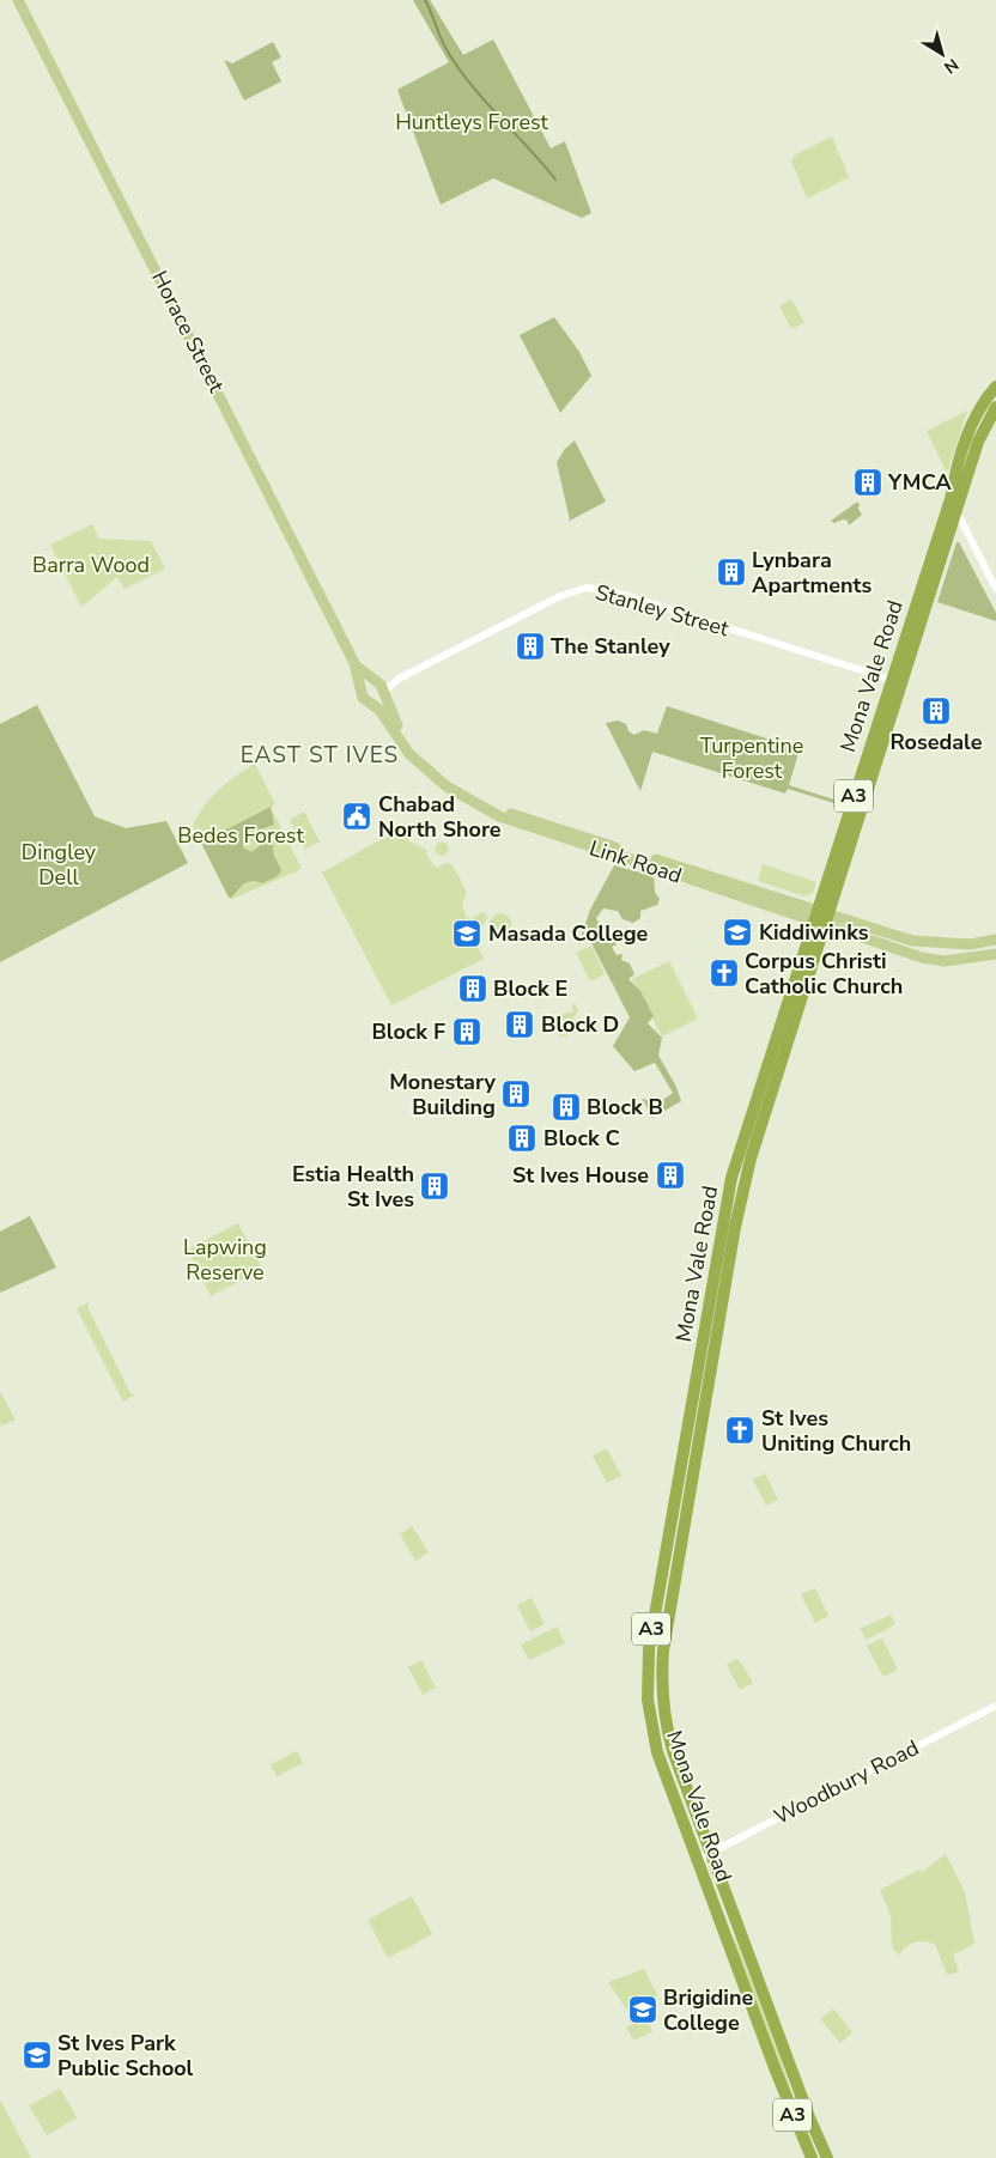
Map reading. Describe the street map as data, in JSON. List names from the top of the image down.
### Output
{
  "streets": {
    "highway": ["Mona Vale Road", "A3"],
    "main road": ["Horace Street", "Link Road"],
    "street": ["Stanley Street", "Woodbury Road"]
  },
  "crossings": [
    ["Horace Street", "Stanley Street"],
    ["Horace Street", "Link Road"],
    ["Stanley Street", "Mona Vale Road"],
    ["Stanley Street", "Link Road"],
    ["Mona Vale Road", "Link Road"],
    ["Mona Vale Road", "Woodbury Road"]
  ],
  "districts": ["EAST ST IVES"],
  "parks": [
    "Huntleys Forest",
    "Barra Wood",
    "Turpentine Forest",
    "Bedes Forest",
    "Dingley Dell",
    "Lapwing Reserve"
  ],
  "places": {
    "building": [
      "YMCA",
      "Lynbara Apartments",
      "The Stanley",
      "Rosedale",
      "Block E",
      "Block D",
      "Block F",
      "Monestary Building",
      "Block B",
      "Block C",
      "St Ives House",
      "Estia Health St Ives"
    ],
    "public building": ["Chabad North Shore"],
    "school or university": [
      "Kiddiwinks",
      "Masada College",
      "Brigidine College",
      "St Ives Park Public School"
    ],
    "church": ["Corpus Christi Catholic Church", "St Ives Uniting Church"]
  },
  "north": "bottom right"
}
